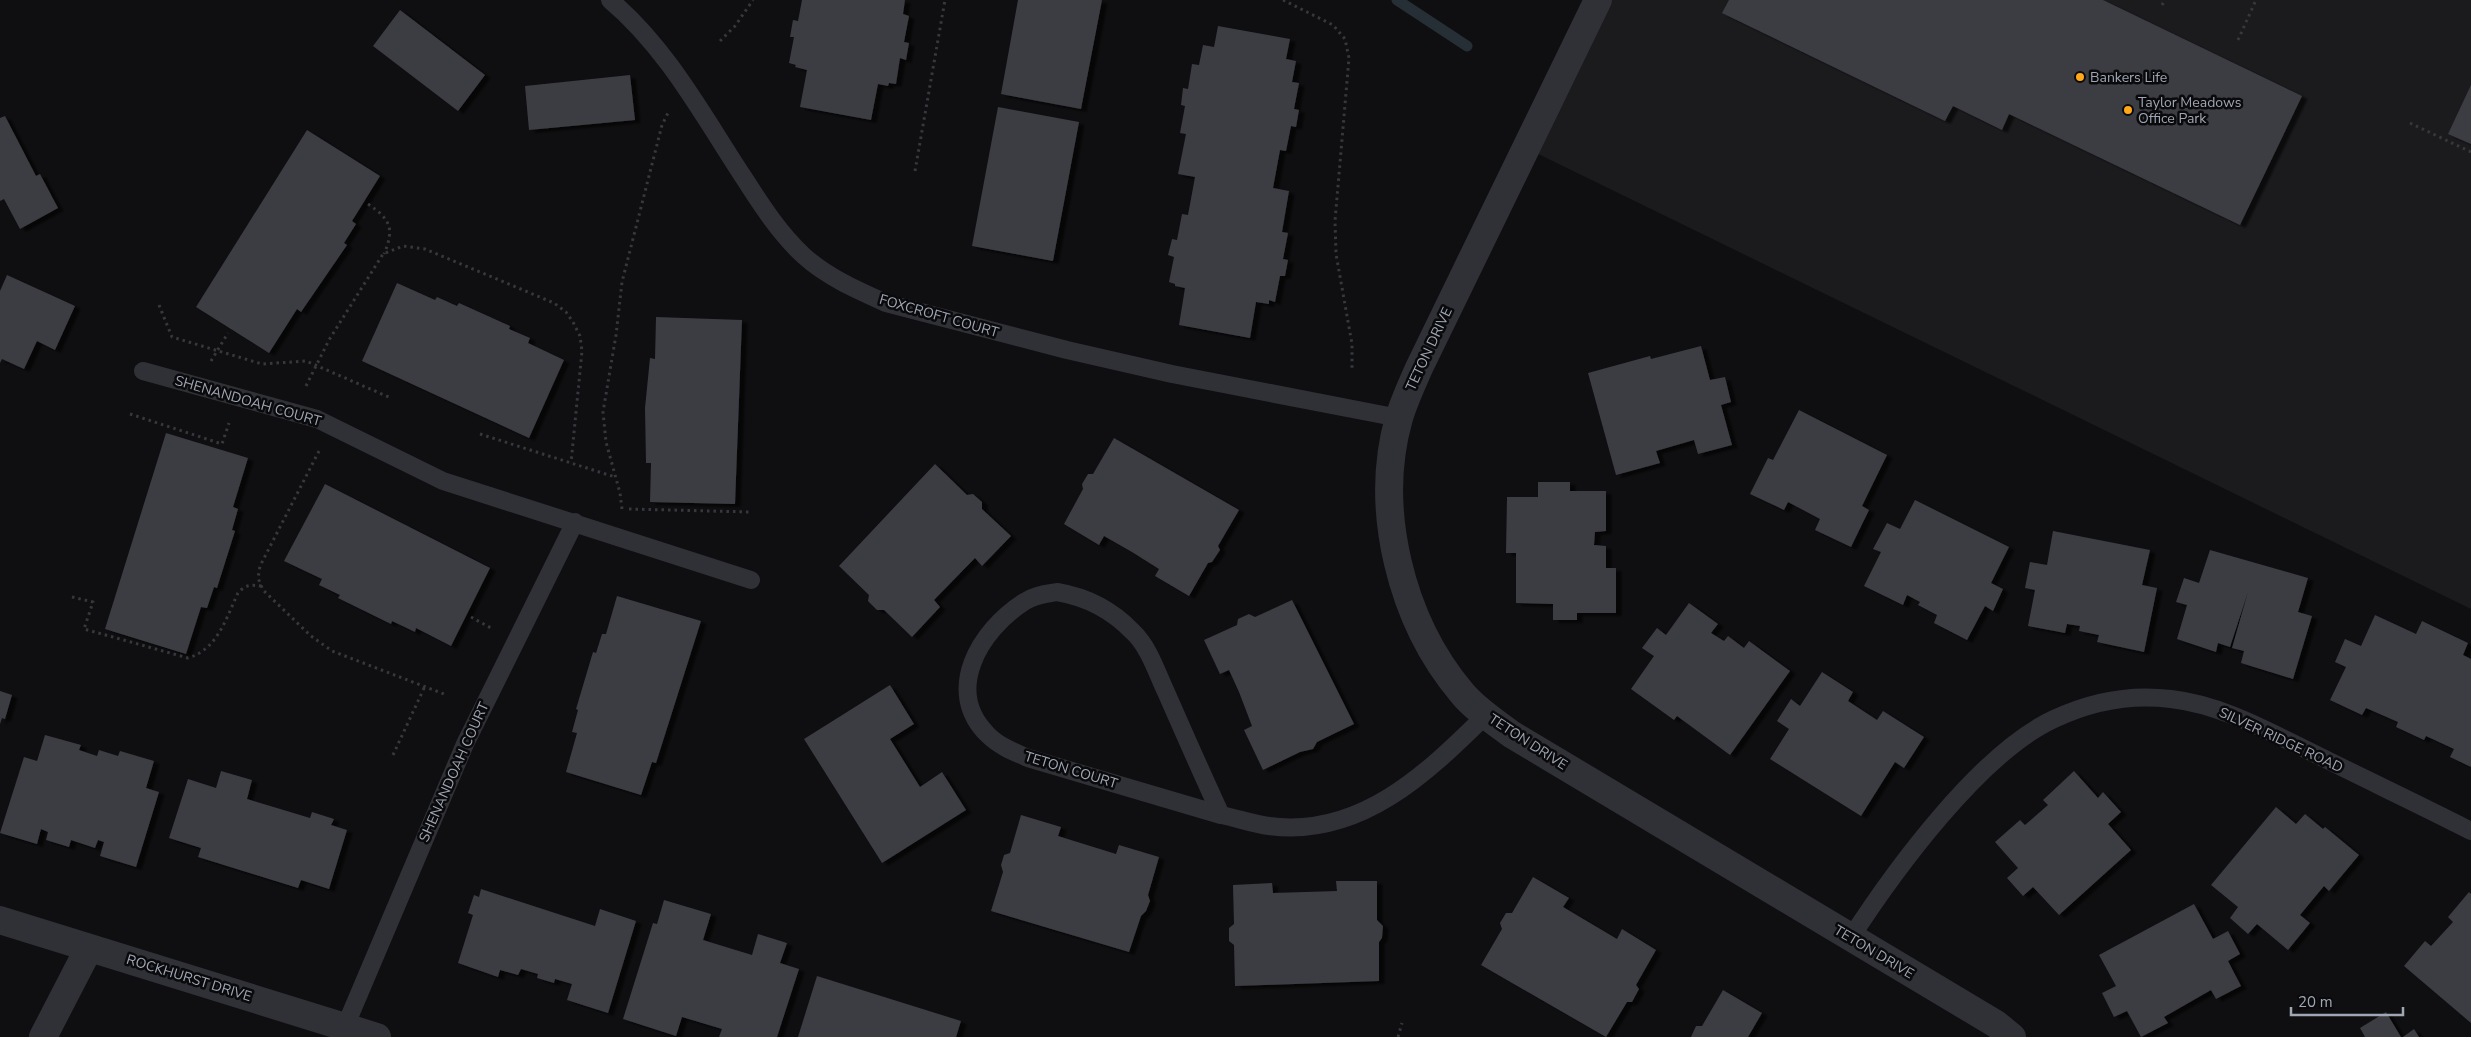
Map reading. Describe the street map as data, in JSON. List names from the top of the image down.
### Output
{
  "streets": {
    "street": ["TETON DRIVE", "ROCKHURST DRIVE"],
    "lane": [
      "FOXCROFT COURT",
      "SHENANDOAH COURT",
      "SILVER RIDGE ROAD",
      "TETON COURT"
    ]
  },
  "crossings": [
    ["FOXCROFT COURT", "TETON DRIVE"],
    ["TETON DRIVE", "SILVER RIDGE ROAD"],
    ["TETON DRIVE", "TETON COURT"],
    ["SHENANDOAH COURT", "ROCKHURST DRIVE"]
  ],
  "places": ["Bankers Life", "Taylor Meadows Office Park"],
  "scale_bar": "20 m"
}
